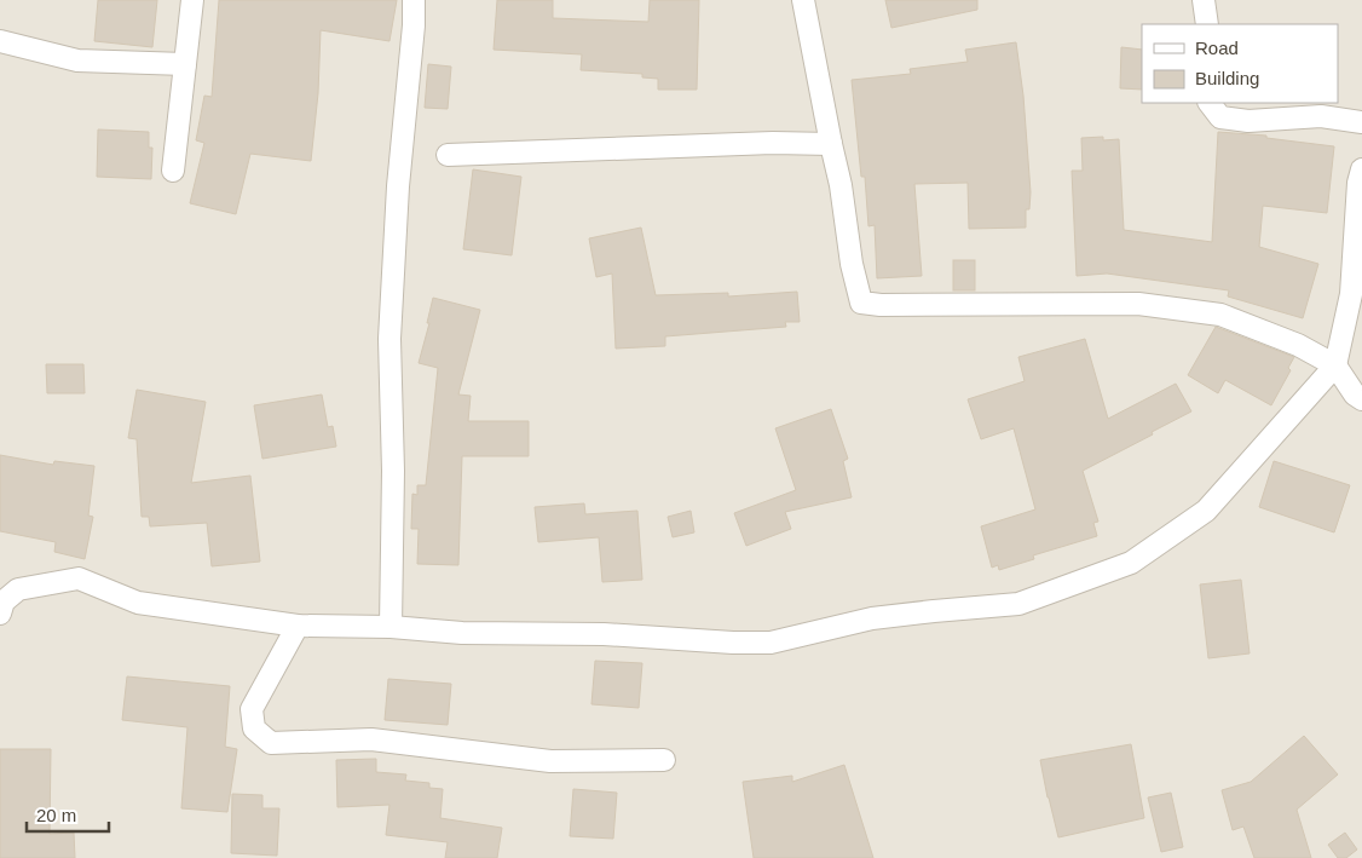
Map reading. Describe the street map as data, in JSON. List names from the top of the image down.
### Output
{
  "legend": ["Road", "Building"],
  "scale_bar": "20 m"
}
